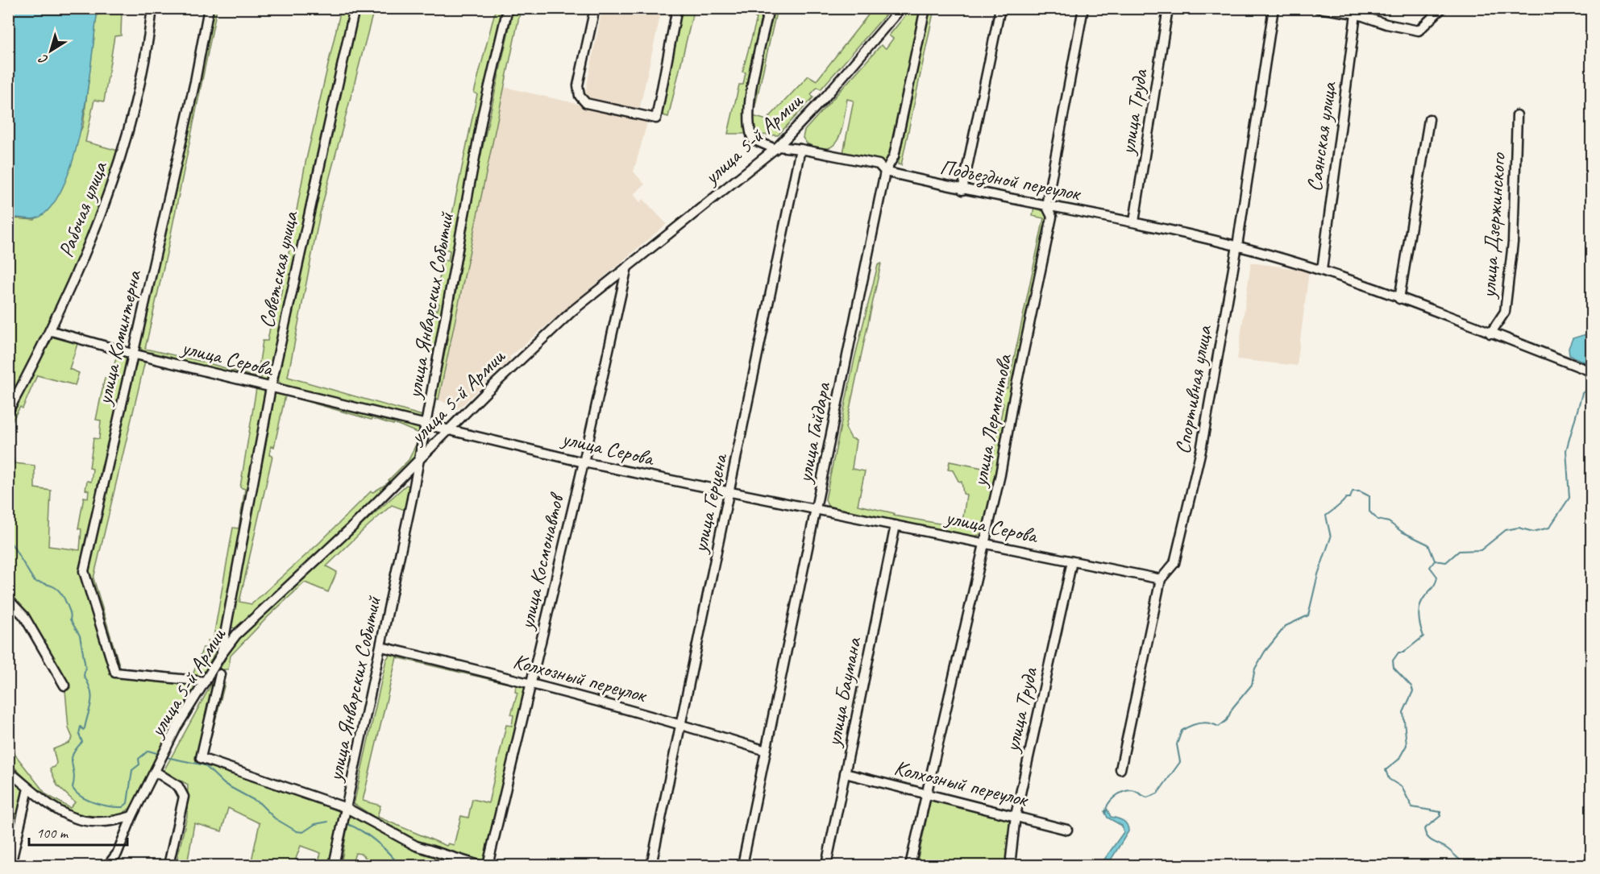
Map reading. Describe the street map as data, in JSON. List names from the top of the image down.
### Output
{
  "streets": {
    "street": [
      "улица Труда",
      "Саянская улица",
      "улица 5-й Армии",
      "Подъездной переулок",
      "Рабочая улица",
      "улица Дзержинского",
      "Советская улица",
      "улица Январских Событий",
      "улица Коминтерна",
      "улица Серова",
      "Спортивная улица",
      "улица Лермонтова",
      "улица Гайдара",
      "улица Герцена",
      "улица Космонавтов",
      "Колхозный переулок",
      "улица Баумана"
    ]
  },
  "crossings": [
    ["улица Труда", "Подъездной переулок"],
    ["улица Труда", "улица Серова"],
    ["улица Труда", "Колхозный переулок"],
    ["Саянская улица", "Подъездной переулок"],
    ["улица 5-й Армии", "Подъездной переулок"],
    ["улица 5-й Армии", "Советская улица"],
    ["улица 5-й Армии", "улица Январских Событий"],
    ["улица 5-й Армии", "улица Коминтерна"],
    ["улица 5-й Армии", "улица Серова"],
    ["улица 5-й Армии", "улица Космонавтов"],
    ["Подъездной переулок", "улица Дзержинского"],
    ["Подъездной переулок", "Спортивная улица"],
    ["Подъездной переулок", "улица Лермонтова"],
    ["Подъездной переулок", "улица Гайдара"],
    ["Подъездной переулок", "улица Герцена"],
    ["Рабочая улица", "улица Серова"],
    ["Советская улица", "улица Серова"],
    ["улица Январских Событий", "улица Серова"],
    ["улица Январских Событий", "Колхозный переулок"],
    ["улица Коминтерна", "улица Серова"],
    ["улица Серова", "Спортивная улица"],
    ["улица Серова", "улица Лермонтова"],
    ["улица Серова", "улица Гайдара"],
    ["улица Серова", "улица Герцена"],
    ["улица Серова", "улица Космонавтов"],
    ["улица Серова", "улица Баумана"],
    ["улица Лермонтова", "Колхозный переулок"],
    ["улица Гайдара", "Колхозный переулок"],
    ["улица Герцена", "Колхозный переулок"],
    ["улица Космонавтов", "Колхозный переулок"],
    ["Колхозный переулок", "улица Баумана"]
  ],
  "scale_bar": "100 m",
  "north": "bottom left"
}
